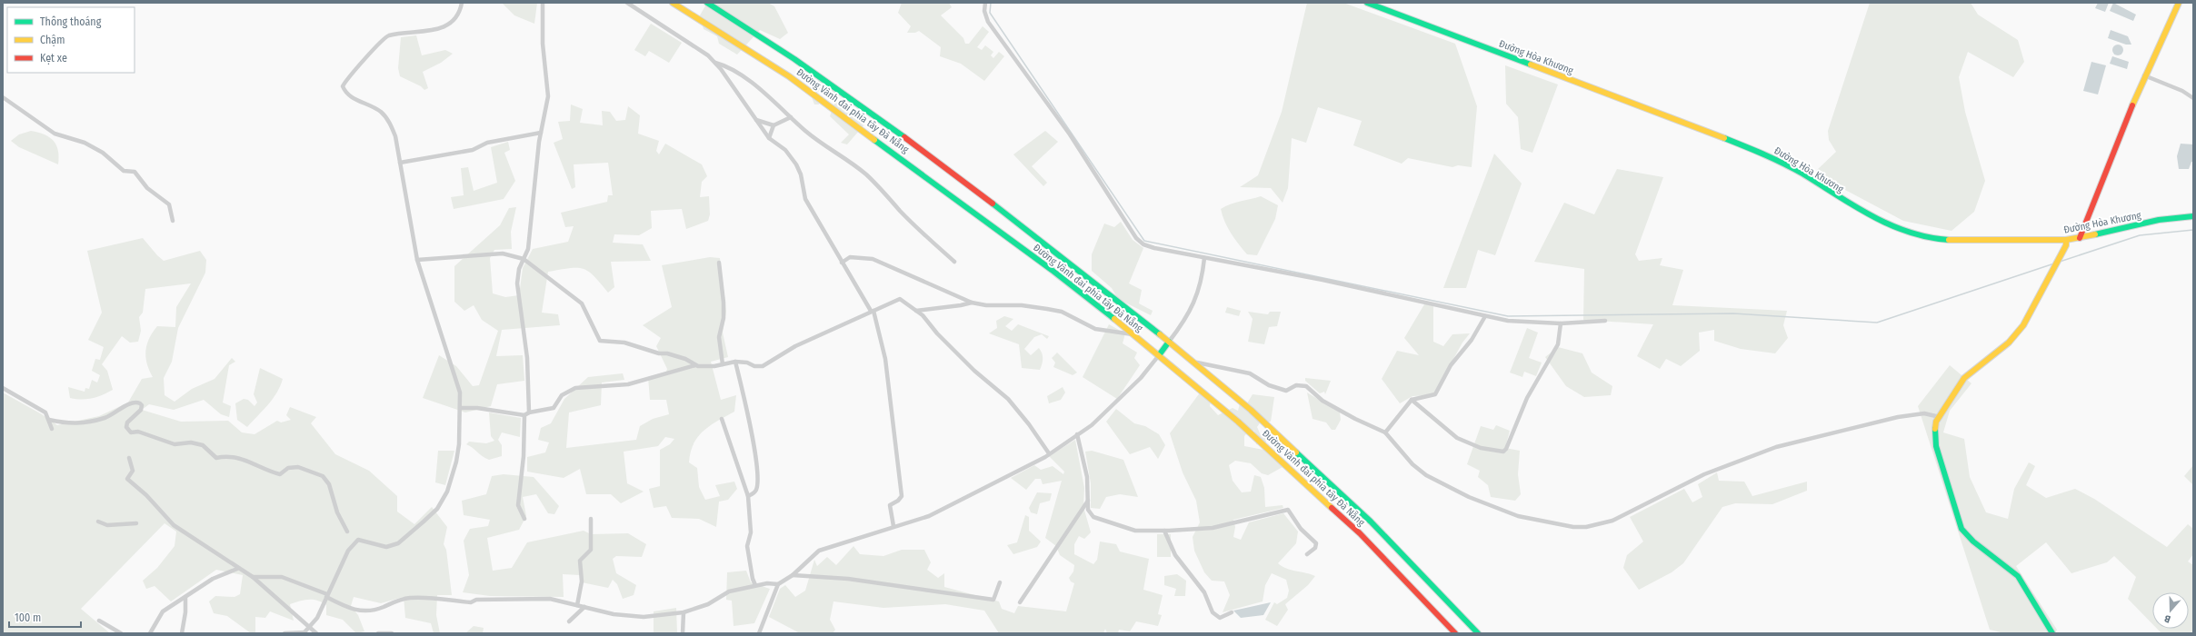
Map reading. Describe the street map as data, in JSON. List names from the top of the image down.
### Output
{
  "streets": {
    "main road": ["Đường Hòa Khương", "Đường Vành đai phía tây Đà Nẵng"]
  },
  "legend": ["Thông thoáng", "Chậm", "Kẹt xe"],
  "scale_bar": "100 m",
  "north": "bottom"
}
